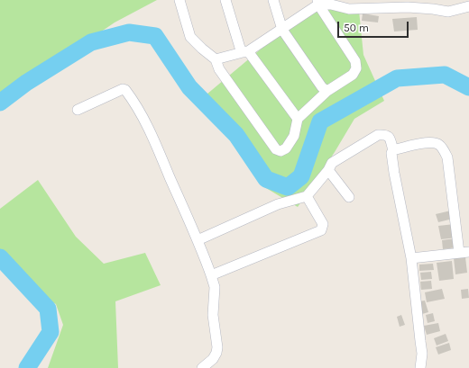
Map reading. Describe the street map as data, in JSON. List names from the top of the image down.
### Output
{
  "scale_bar": "50 m"
}
